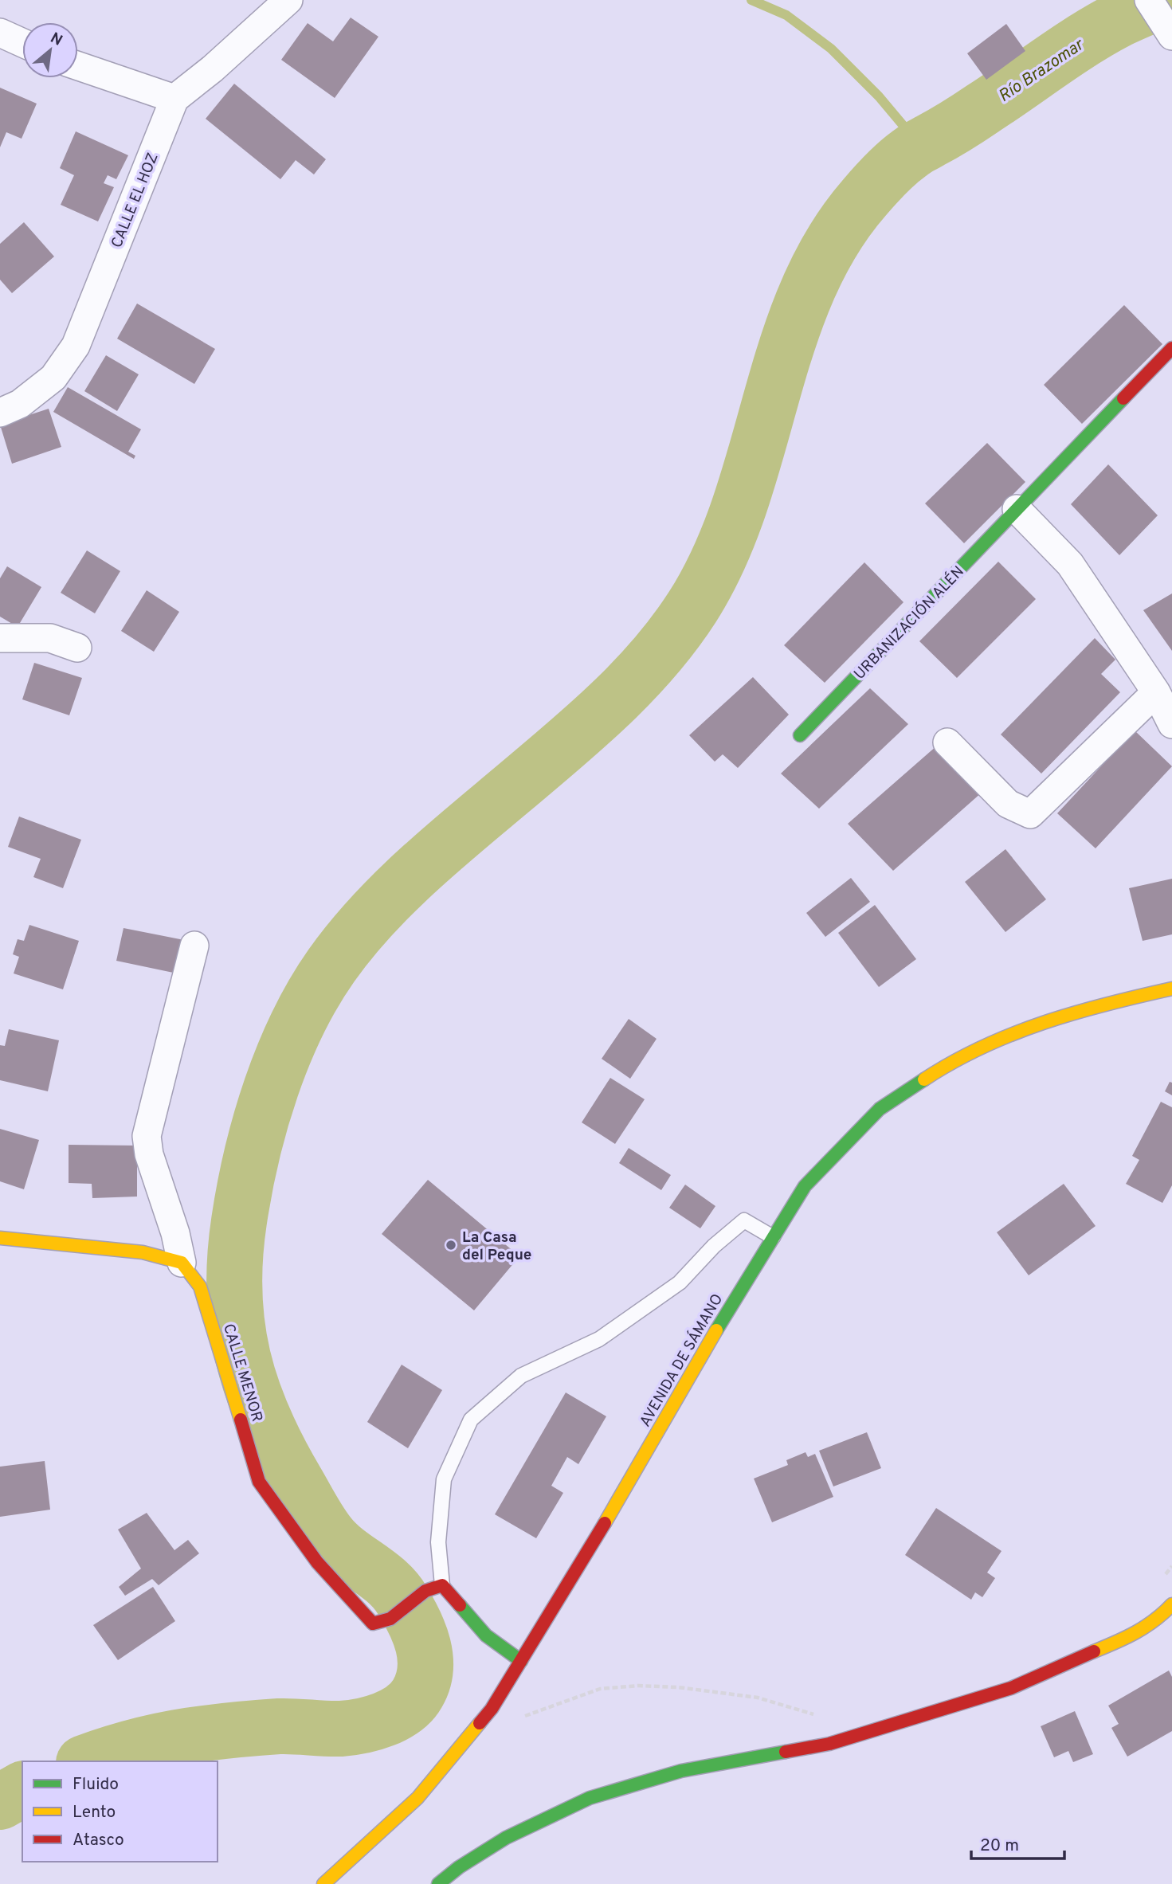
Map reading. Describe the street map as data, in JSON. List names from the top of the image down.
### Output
{
  "streets": {
    "street": [
      "CALLE EL HOZ",
      "URBANIZACIÓN ALÉN",
      "AVENIDA DE SÁMANO",
      "CALLE MENOR"
    ]
  },
  "water": ["Río Brazomar"],
  "places": ["La Casa del Peque"],
  "legend": ["Fluido", "Lento", "Atasco"],
  "scale_bar": "20 m",
  "north": "top right"
}
